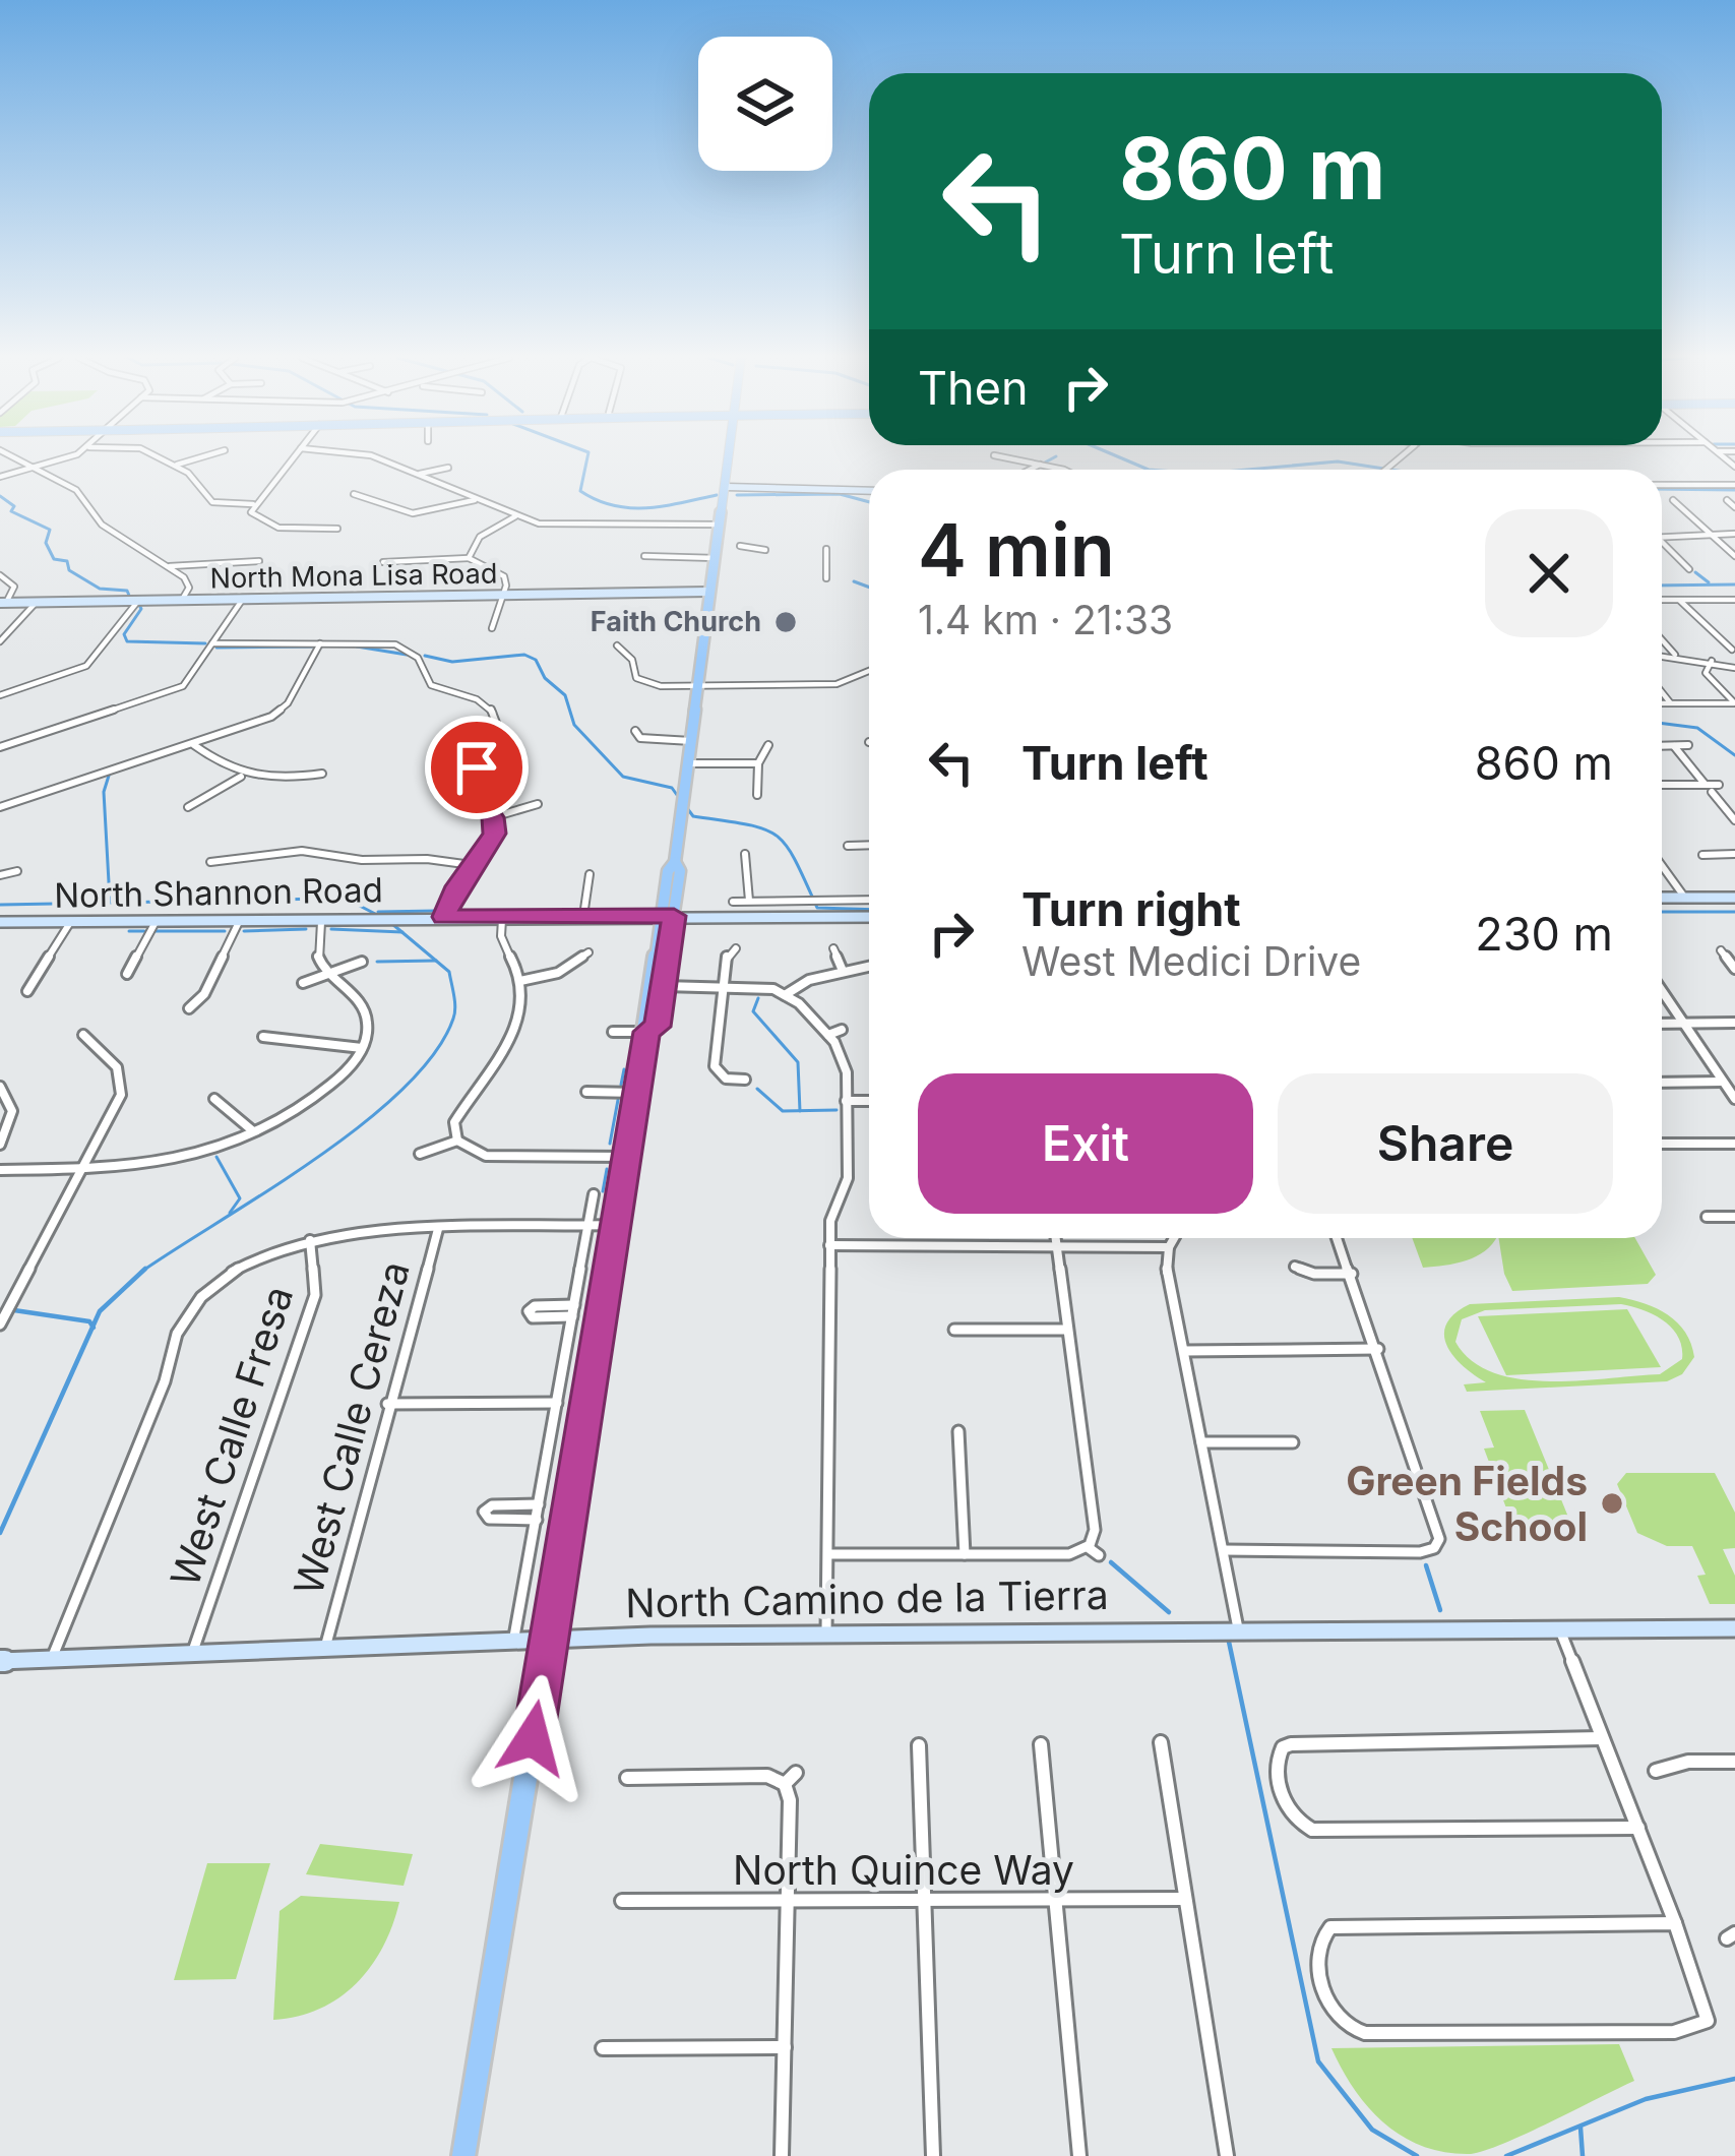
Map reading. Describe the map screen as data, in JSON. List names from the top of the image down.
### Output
{
  "streets": {
    "street": [
      "North Mona Lisa Road",
      "North Shannon Road",
      "West Calle Cereza",
      "West Calle Fresa",
      "North Camino de la Tierra",
      "North Quince Way"
    ]
  },
  "crossings": [
    ["West Calle Cereza", "North Camino de la Tierra"],
    ["West Calle Fresa", "North Camino de la Tierra"]
  ],
  "places": ["Faith Church", "Green Fields School"],
  "page": {
    "turn": ["860 m", "Turn left"],
    "then": "Then",
    "heading": ["4 min", "1.4 km · 21:33"],
    "list": [
      {
        "name": "Turn left",
        "value": "860 m"
      },
      {
        "name": "Turn right",
        "note": "West Medici Drive",
        "value": "230 m"
      }
    ],
    "buttons": ["Exit", "Share"]
  }
}
